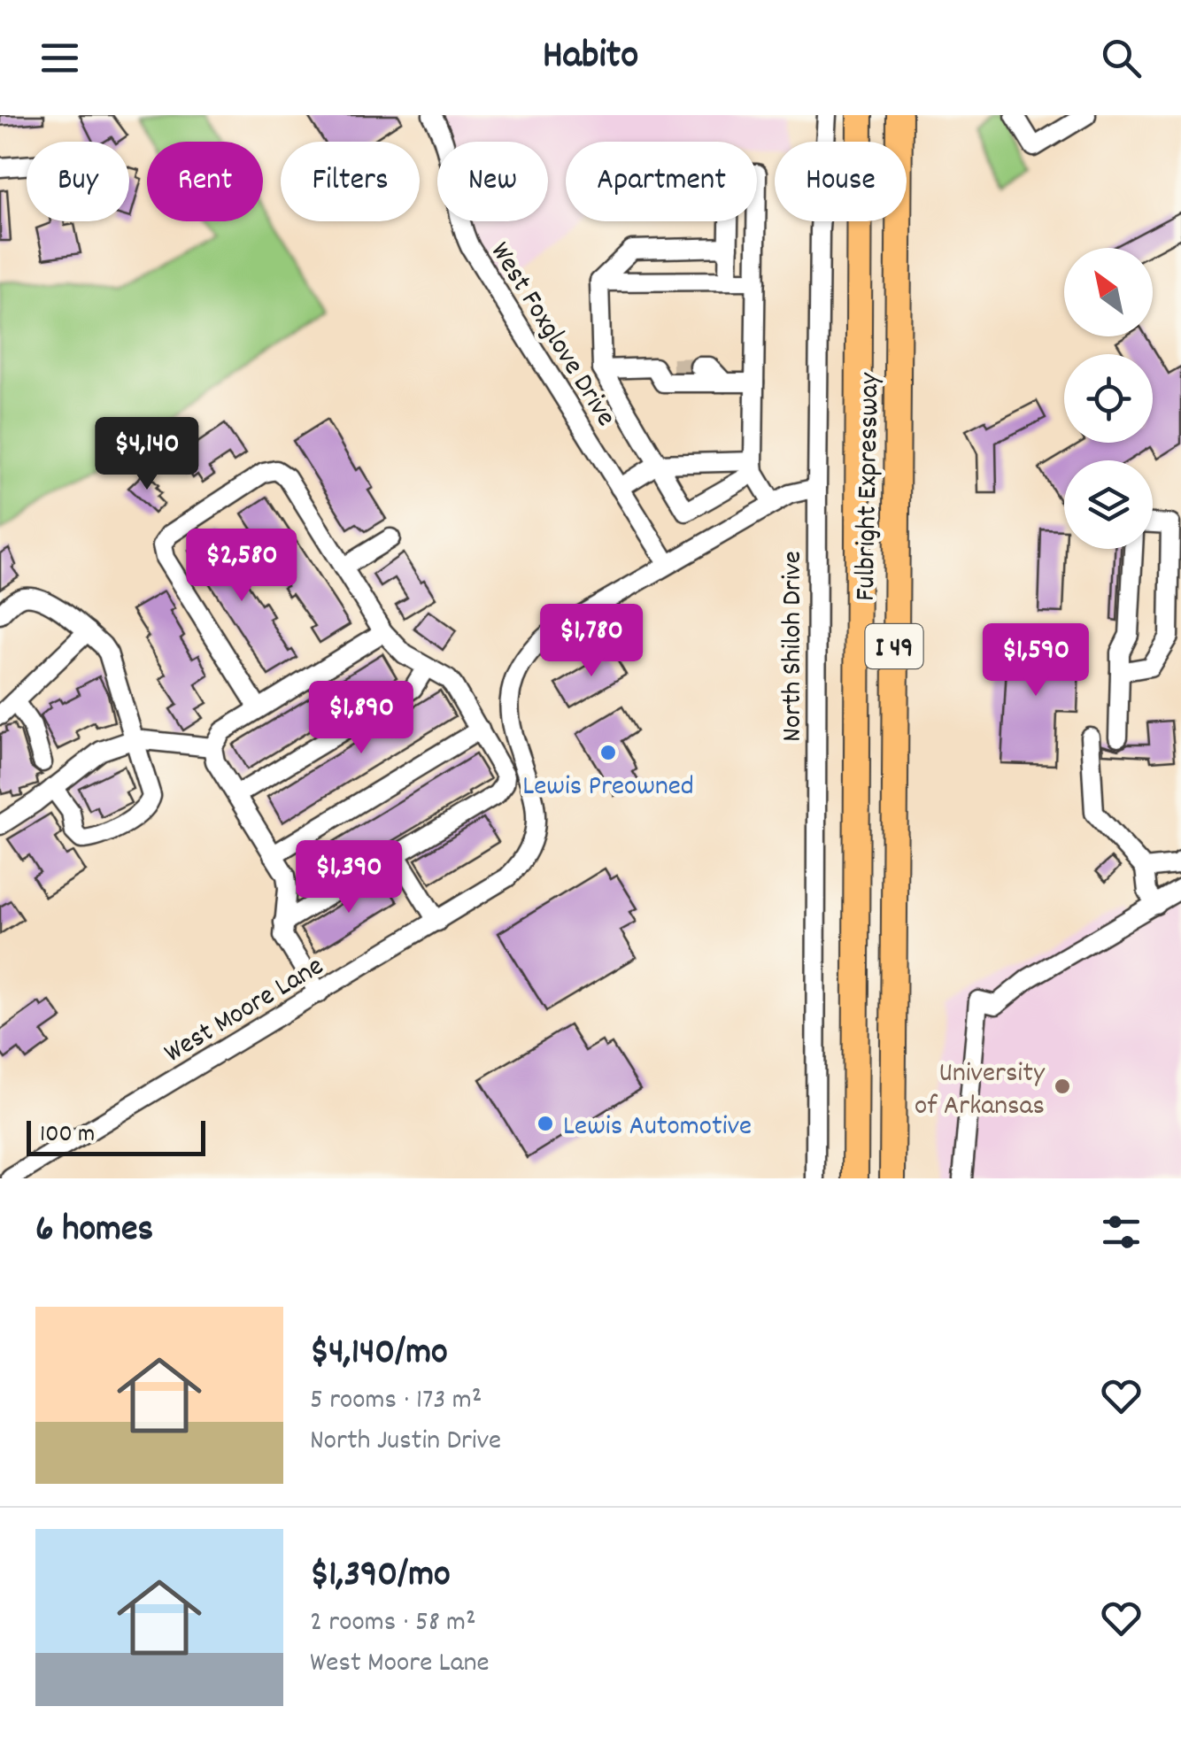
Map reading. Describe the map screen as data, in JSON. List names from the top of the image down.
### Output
{
  "streets": {
    "highway": ["Fulbright Expressway", "I 49"],
    "street": ["West Foxglove Drive", "North Shiloh Drive", "West Moore Lane"]
  },
  "crossings": [
    ["West Foxglove Drive", "West Moore Lane"],
    ["North Shiloh Drive", "West Moore Lane"]
  ],
  "places": ["Lewis Preowned", "University of Arkansas", "Lewis Automotive"],
  "scale_bar": "100 m",
  "north": "top left",
  "page": {
    "header": "Habito",
    "chip": [
      "Buy",
      "Rent",
      "Filters",
      "New",
      "Apartment",
      "House"
    ],
    "price": [
      "$4,140",
      "$2,580",
      "$1,780",
      "$1,590",
      "$1,890",
      "$1,390"
    ],
    "scale": "100 m",
    "heading": "6 homes",
    "list": [
      {
        "name": "$4,140/mo",
        "note": "5 rooms · 173 m² · North Justin Drive"
      },
      {
        "name": "$1,390/mo",
        "note": "2 rooms · 58 m² · West Moore Lane"
      }
    ]
  }
}
